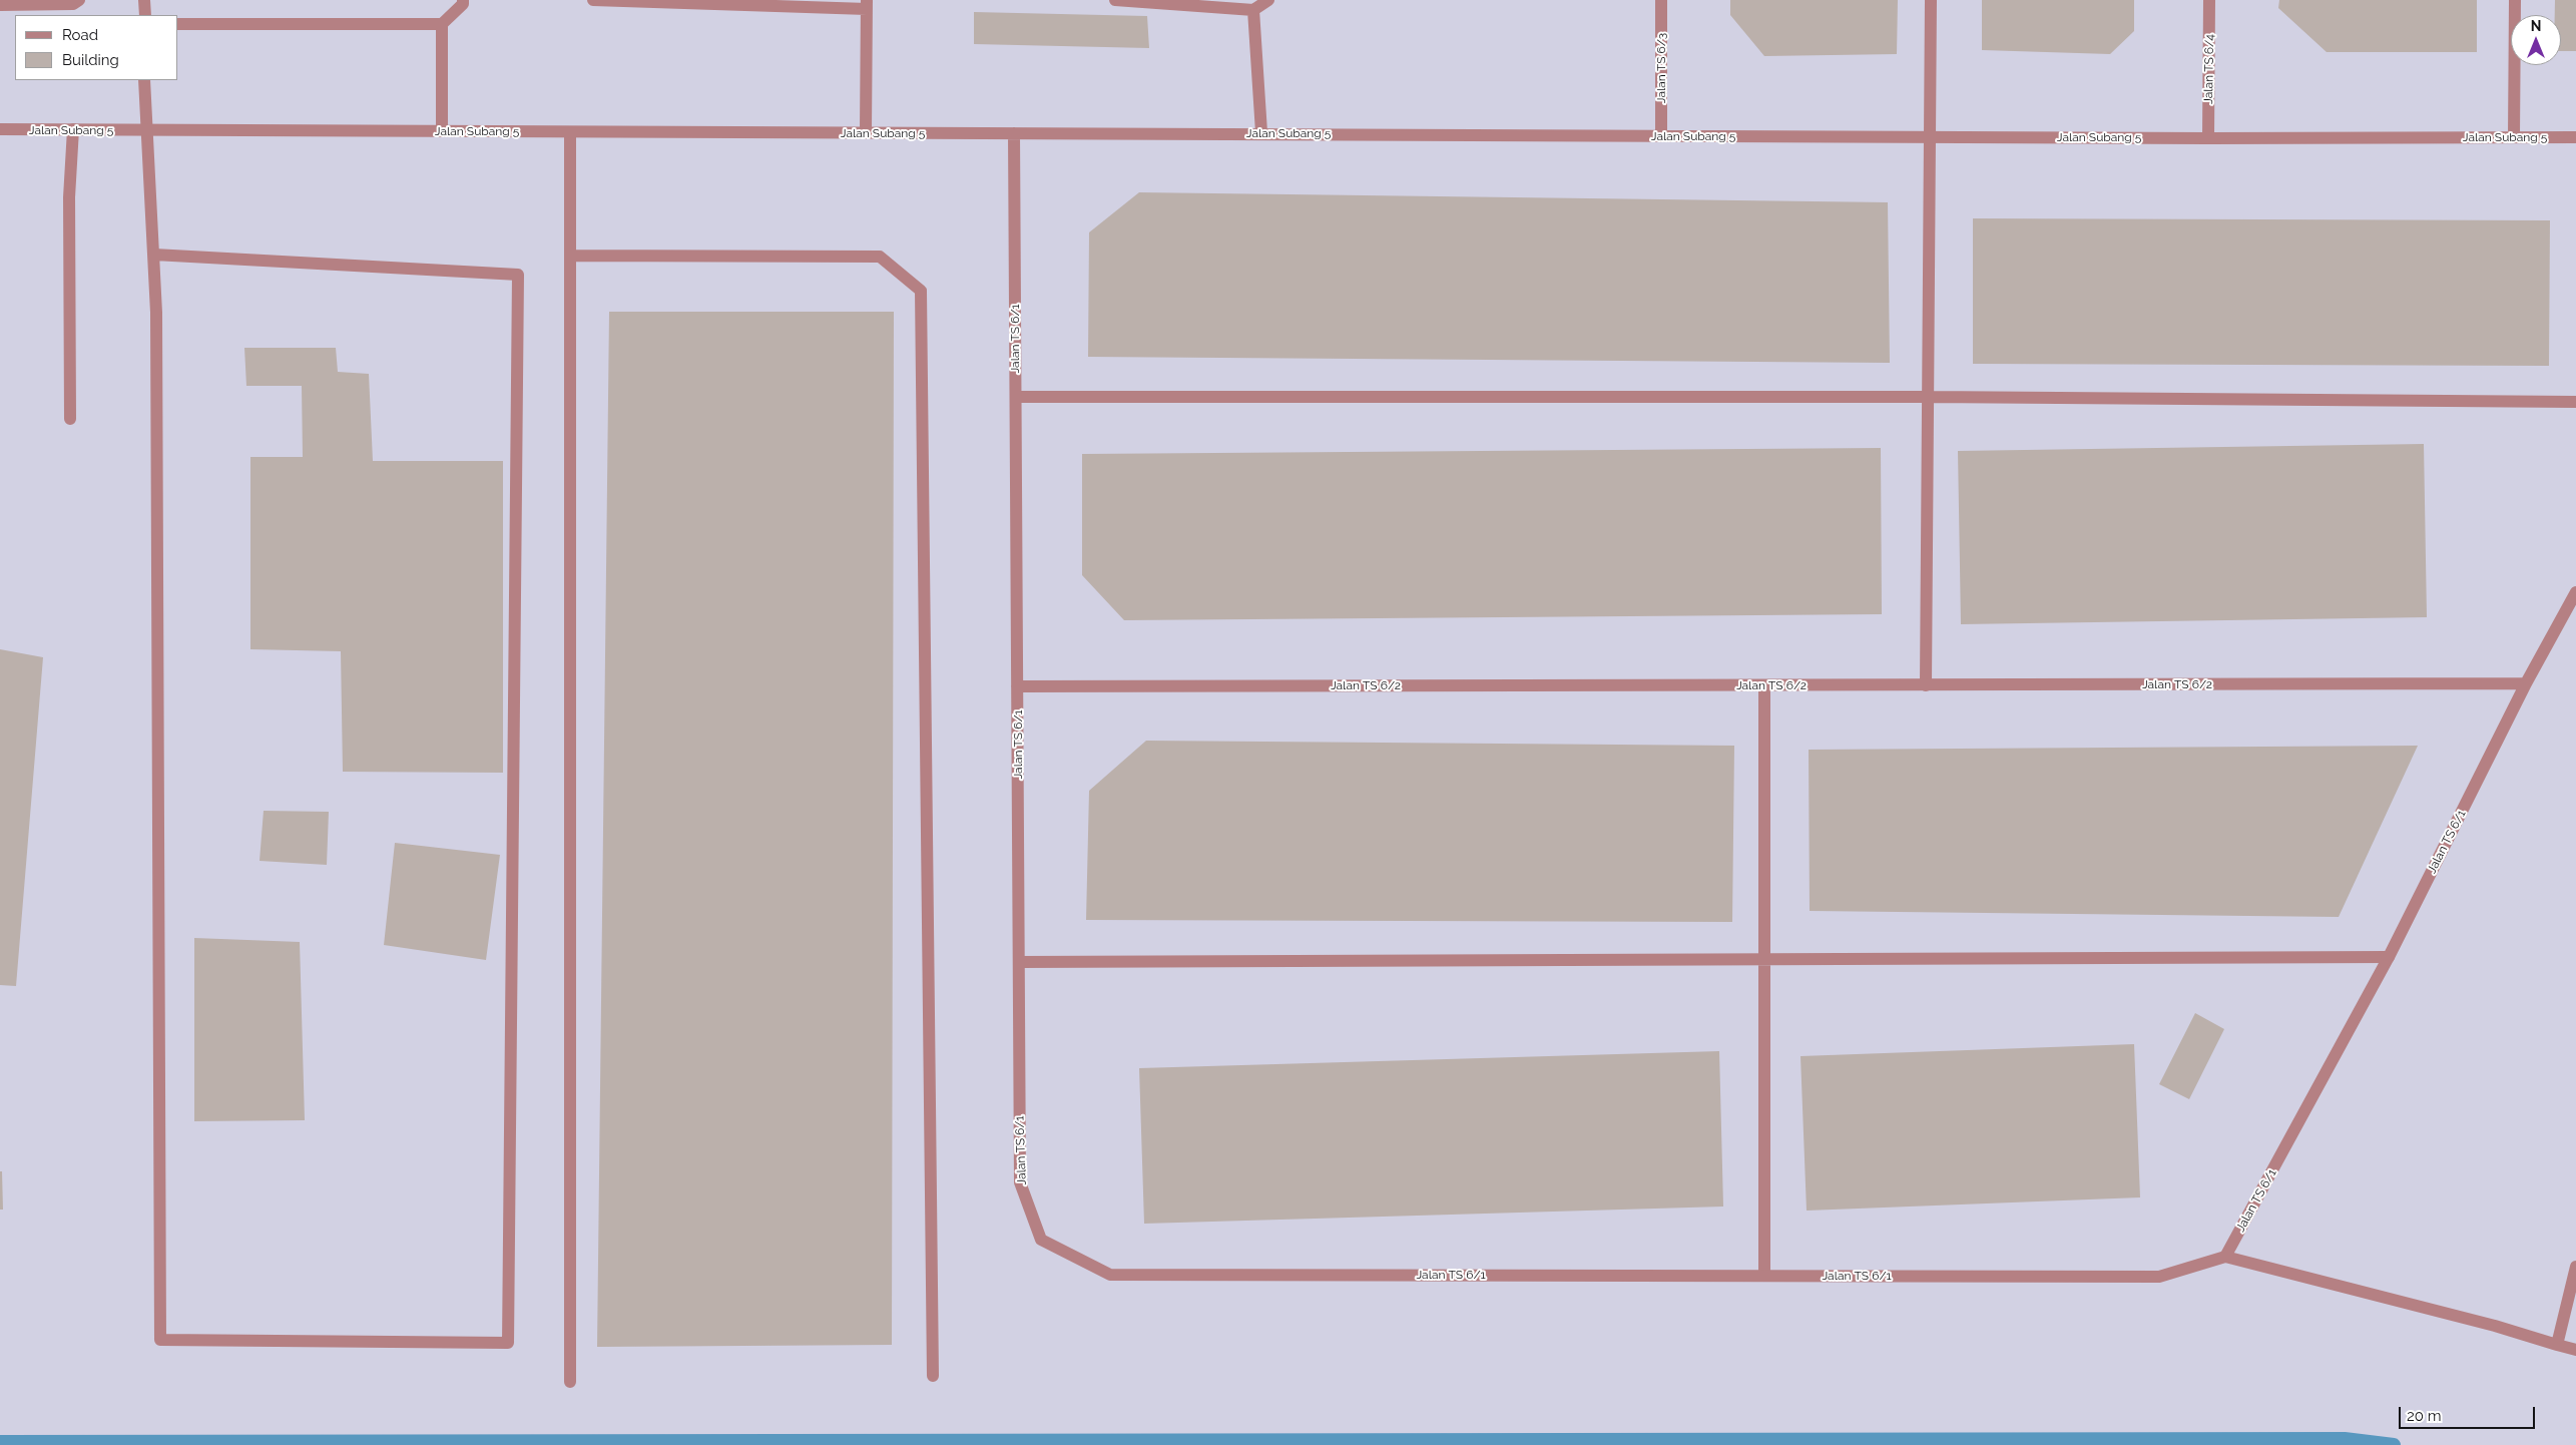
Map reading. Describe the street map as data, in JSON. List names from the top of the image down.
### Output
{
  "streets": {
    "street": [
      "Jalan TS 6/3",
      "Jalan TS 6/4",
      "Jalan Subang 5",
      "Jalan TS 6/1",
      "Jalan TS 6/2"
    ]
  },
  "crossings": [
    ["Jalan TS 6/3", "Jalan Subang 5"],
    ["Jalan TS 6/4", "Jalan Subang 5"],
    ["Jalan Subang 5", "Jalan TS 6/1"],
    ["Jalan TS 6/1", "Jalan TS 6/2"]
  ],
  "legend": ["Road", "Building"],
  "scale_bar": "20 m",
  "north": "top"
}
